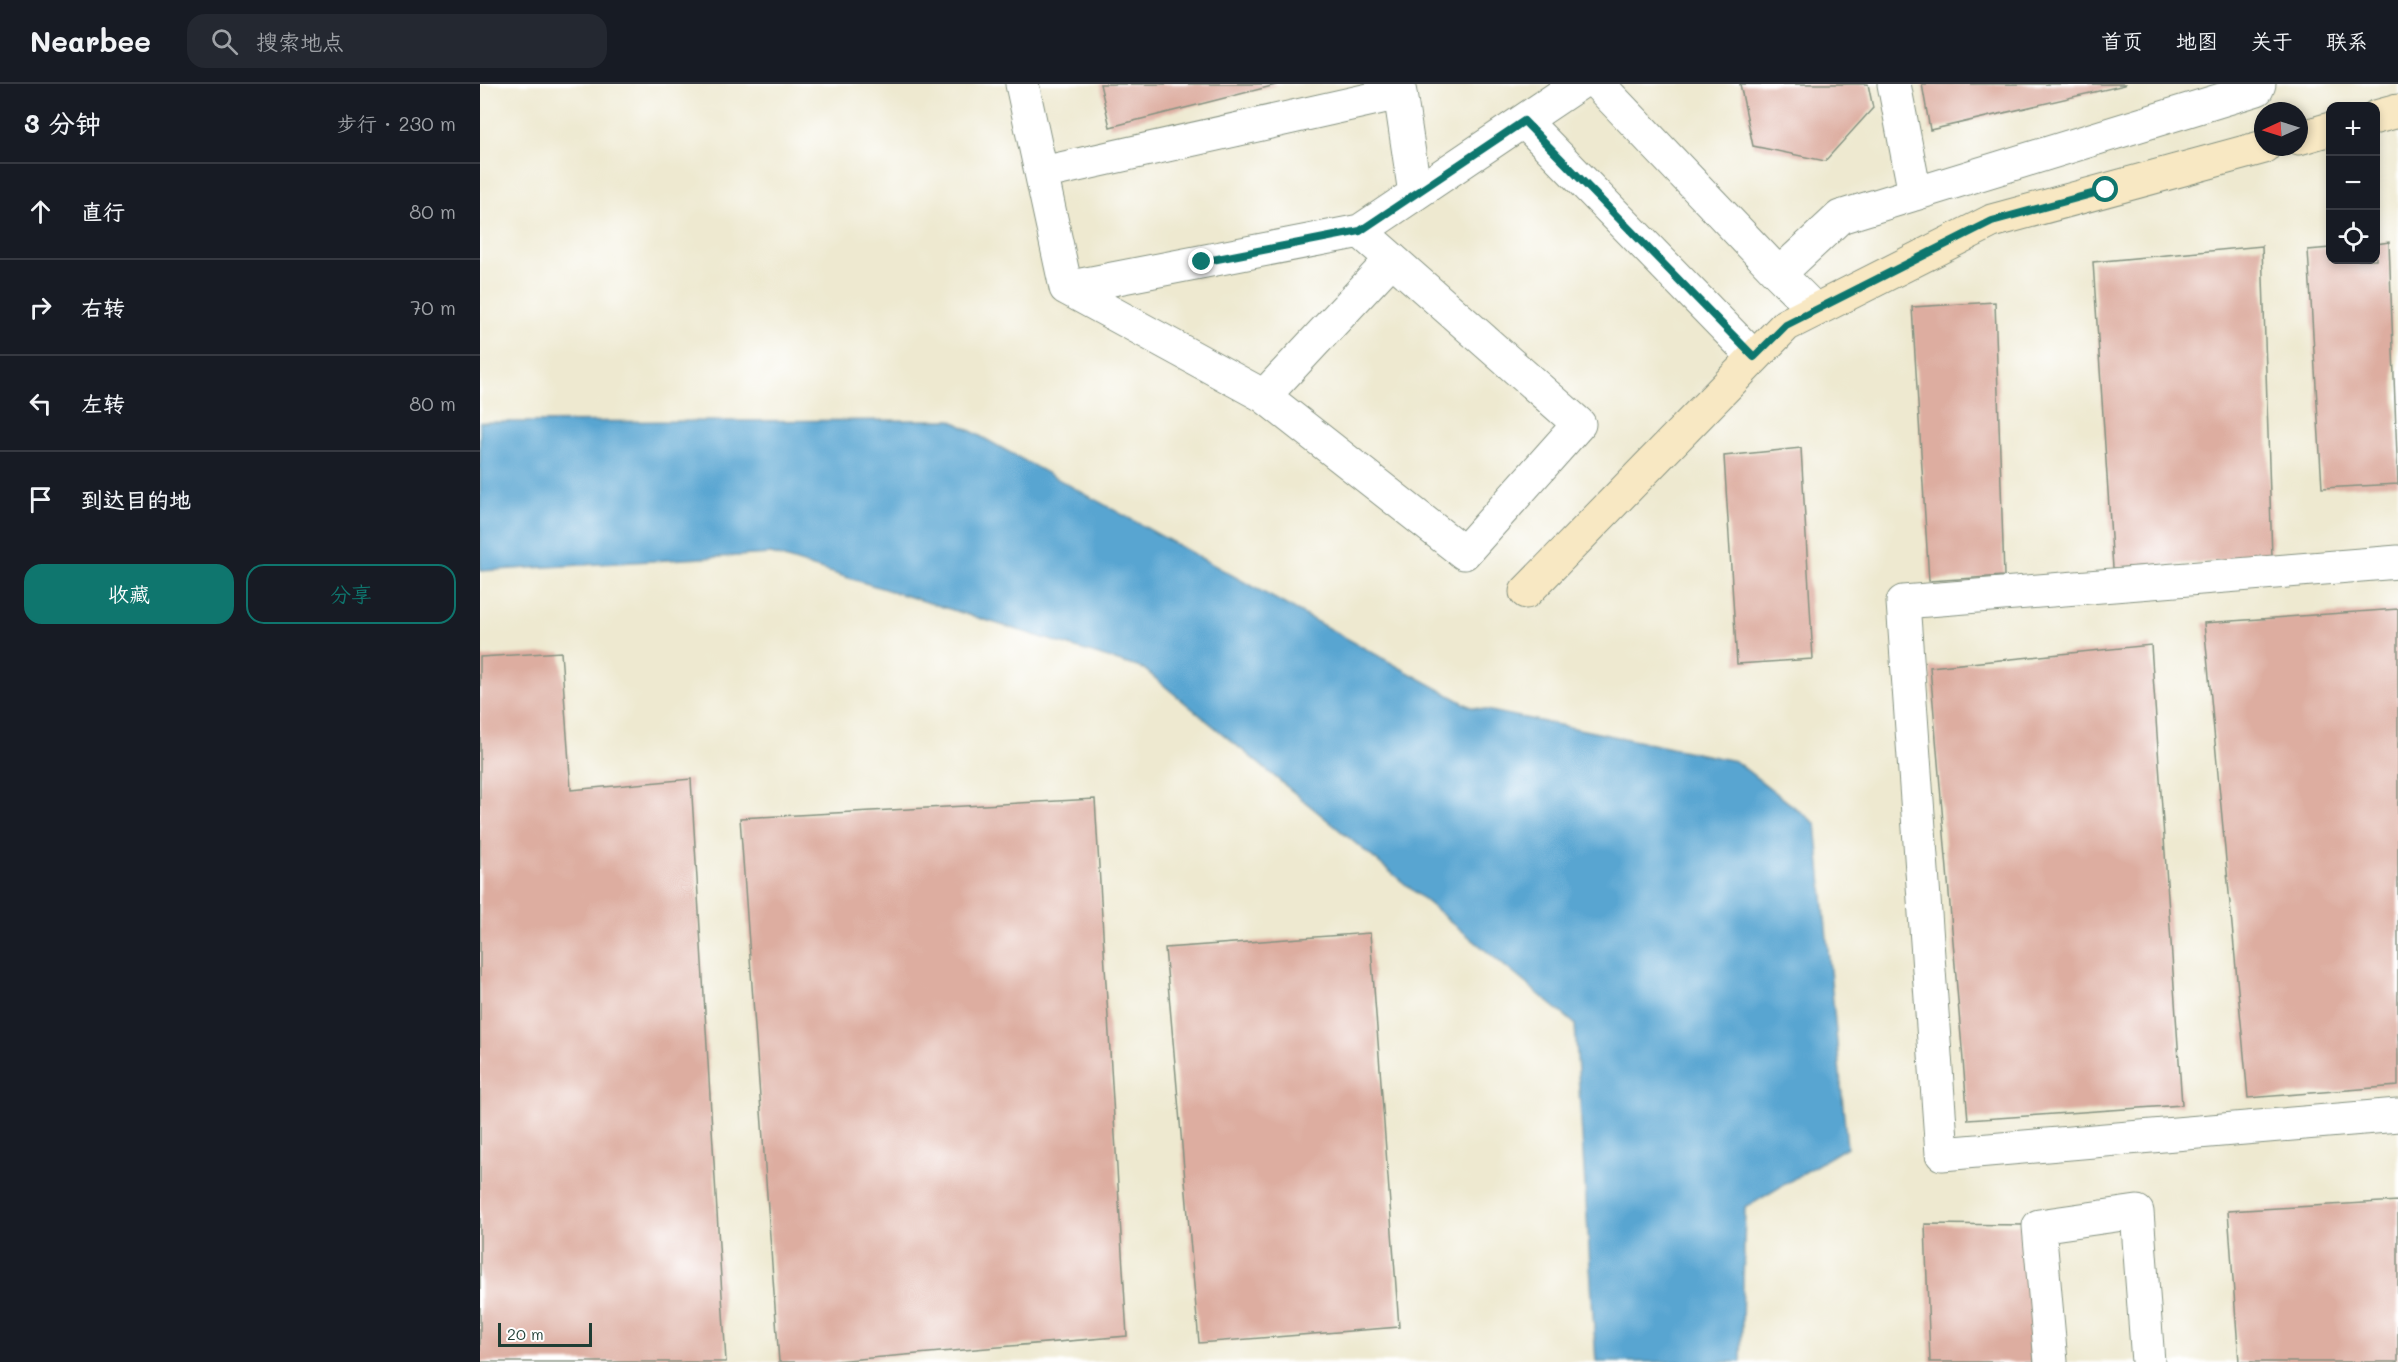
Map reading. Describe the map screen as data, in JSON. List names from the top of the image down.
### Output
{
  "scale_bar": "20 m",
  "north": "left",
  "page": {
    "header": "Nearbee",
    "search": "搜索地点",
    "nav": [
      "首页",
      "地图",
      "关于",
      "联系"
    ],
    "heading": ["3 分钟", "步行 · 230 m"],
    "map_buttons": ["+", "−"],
    "list": [
      ["直行", "80 m"],
      ["右转", "70 m"],
      ["左转", "80 m"],
      "到达目的地"
    ],
    "buttons": ["收藏", "分享"],
    "scale": "20 m"
  }
}
